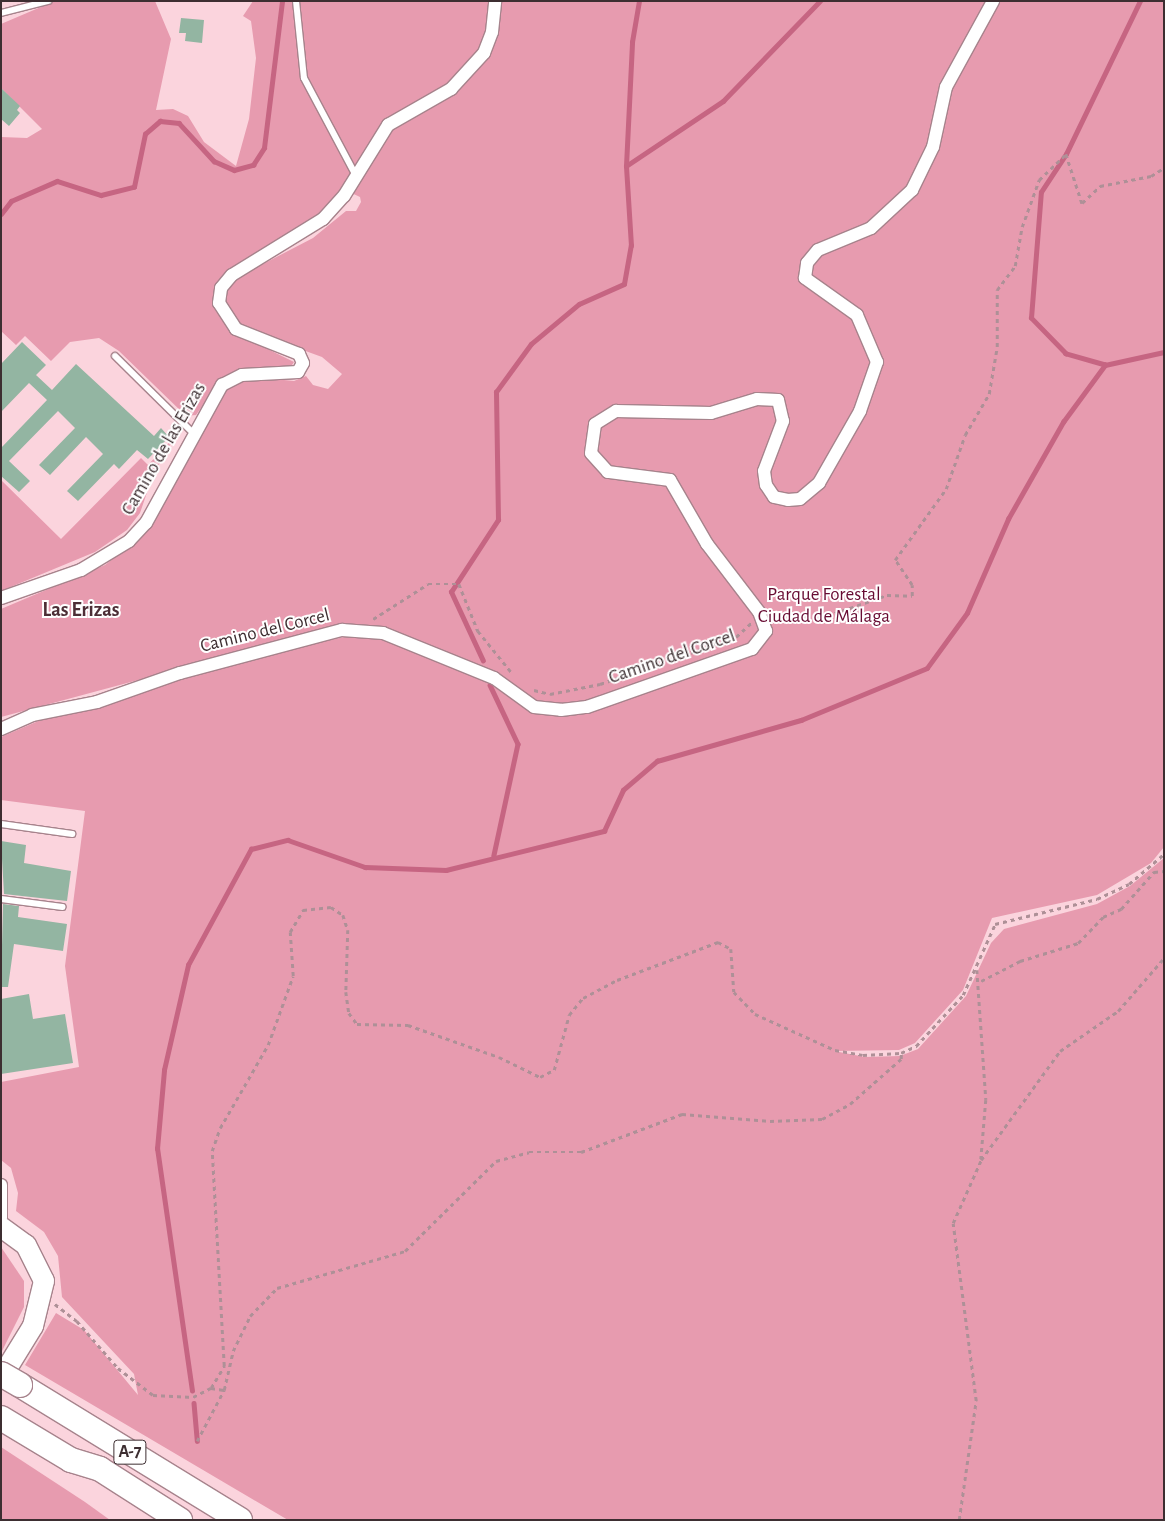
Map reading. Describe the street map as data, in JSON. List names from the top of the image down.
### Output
{
  "streets": {
    "highway": ["A-7"],
    "street": ["Camino de las Erizas", "Camino del Corcel"]
  },
  "districts": ["Las Erizas"],
  "parks": ["Parque Forestal Ciudad de Málaga"]
}
